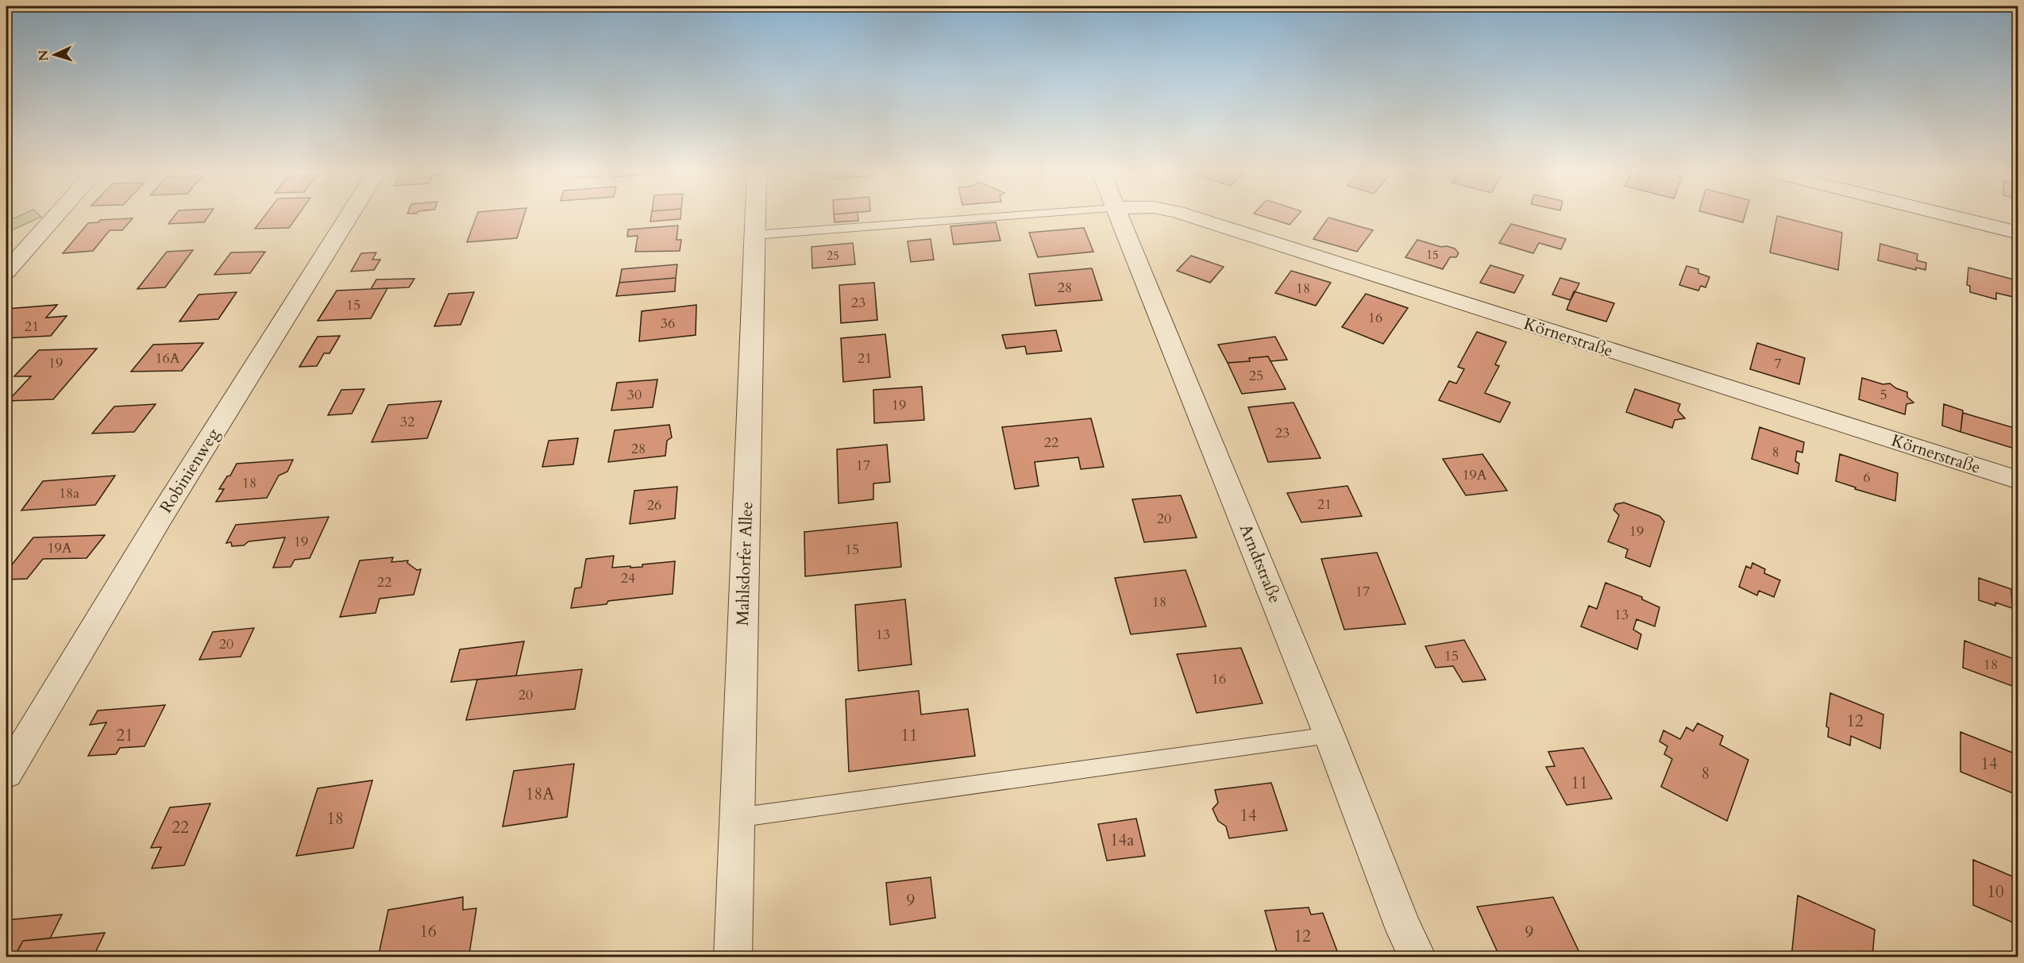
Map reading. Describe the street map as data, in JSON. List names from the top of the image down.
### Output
{
  "streets": {
    "street": [
      "Körnerstraße",
      "Robinienweg",
      "Mahlsdorfer Allee",
      "Arndtstraße"
    ]
  },
  "house_numbers": [
    "15",
    "25",
    "28",
    "18",
    "23",
    "15",
    "16",
    "36",
    "21",
    "16A",
    "21",
    "19",
    "7",
    "25",
    "30",
    "5",
    "19",
    "32",
    "23",
    "22",
    "28",
    "8",
    "17",
    "19A",
    "6",
    "18",
    "18a",
    "21",
    "26",
    "20",
    "19",
    "19",
    "19A",
    "15",
    "24",
    "22",
    "17",
    "18",
    "13",
    "13",
    "20",
    "15",
    "18",
    "16",
    "20",
    "12",
    "21",
    "11",
    "14",
    "8",
    "11",
    "18A",
    "14",
    "18",
    "22",
    "14a",
    "10",
    "9",
    "16",
    "9",
    "12"
  ],
  "north": "left"
}
